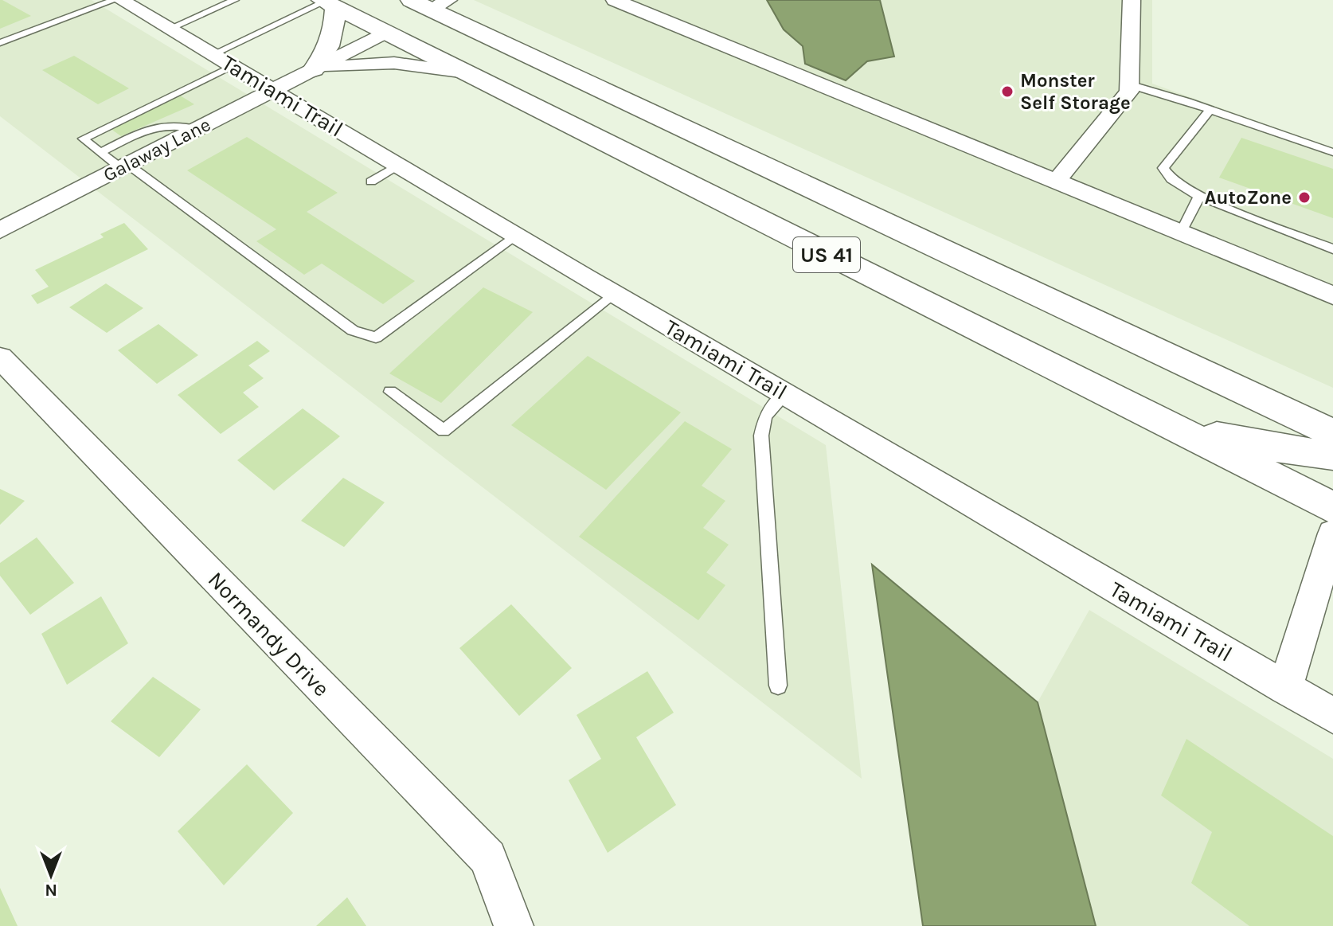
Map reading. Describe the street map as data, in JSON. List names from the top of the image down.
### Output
{
  "streets": {
    "main road": ["US 41"],
    "street": ["Tamiami Trail", "Galaway Lane", "Normandy Drive"]
  },
  "crossings": [
    ["Tamiami Trail", "Galaway Lane"],
    ["Galaway Lane", "US 41"]
  ],
  "places": ["Monster Self Storage", "AutoZone"],
  "north": "bottom"
}
